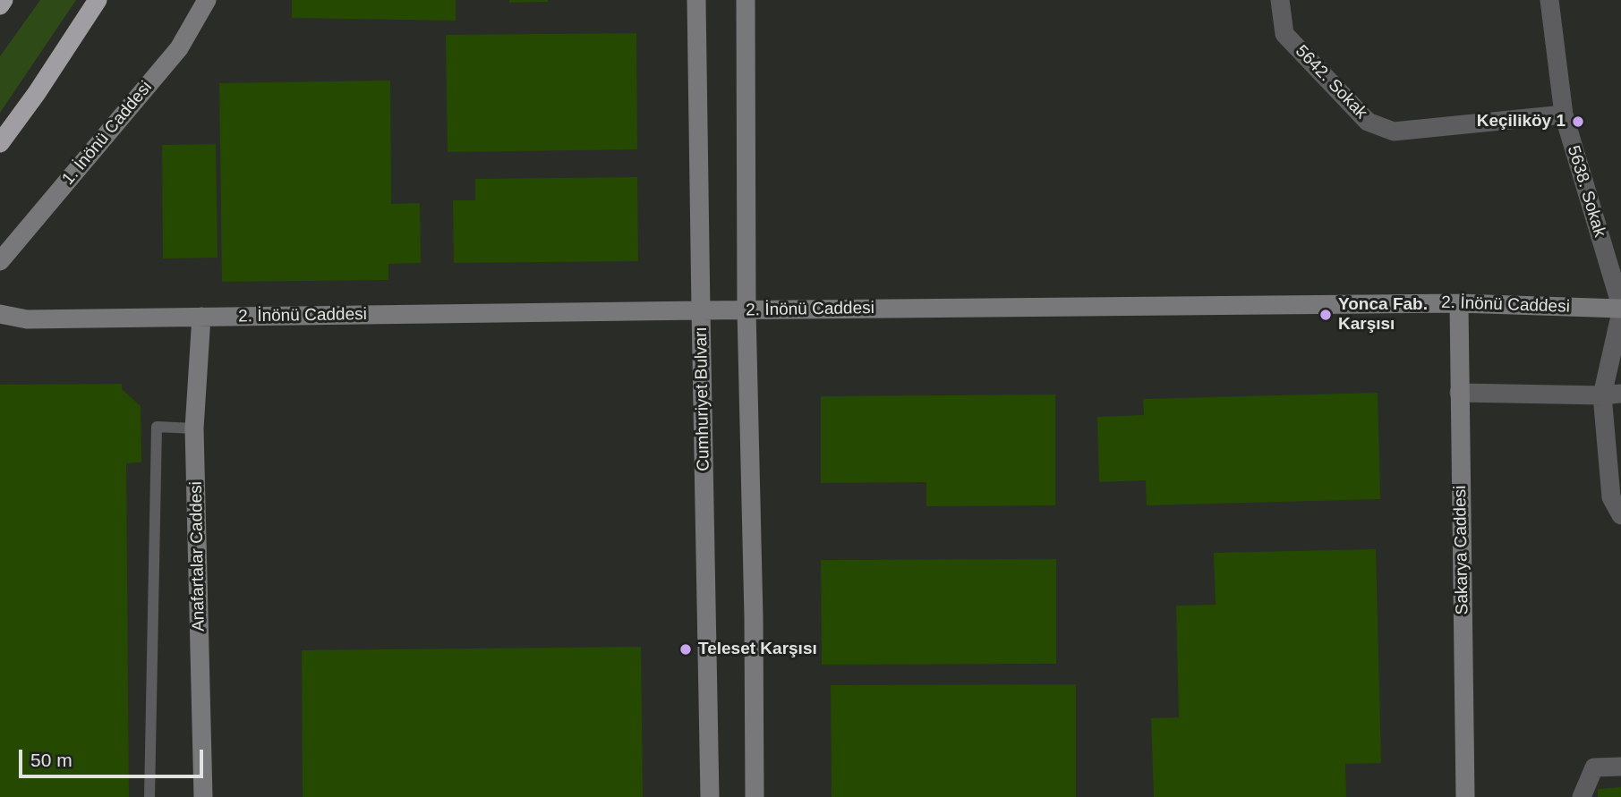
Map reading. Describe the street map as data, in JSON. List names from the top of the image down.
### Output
{
  "streets": {
    "street": [
      "5642. Sokak",
      "1. İnönü Caddesi",
      "5638. Sokak",
      "2. İnönü Caddesi",
      "Cumhuriyet Bulvarı",
      "Sakarya Caddesi",
      "Anafartalar Caddesi"
    ]
  },
  "crossings": [
    ["5642. Sokak", "5638. Sokak"],
    ["5638. Sokak", "2. İnönü Caddesi"],
    ["2. İnönü Caddesi", "Cumhuriyet Bulvarı"],
    ["2. İnönü Caddesi", "Sakarya Caddesi"],
    ["2. İnönü Caddesi", "Anafartalar Caddesi"]
  ],
  "places": ["Keçiliköy 1", "Yonca Fab. Karşısı", "Teleset Karşısı"],
  "scale_bar": "50 m"
}
